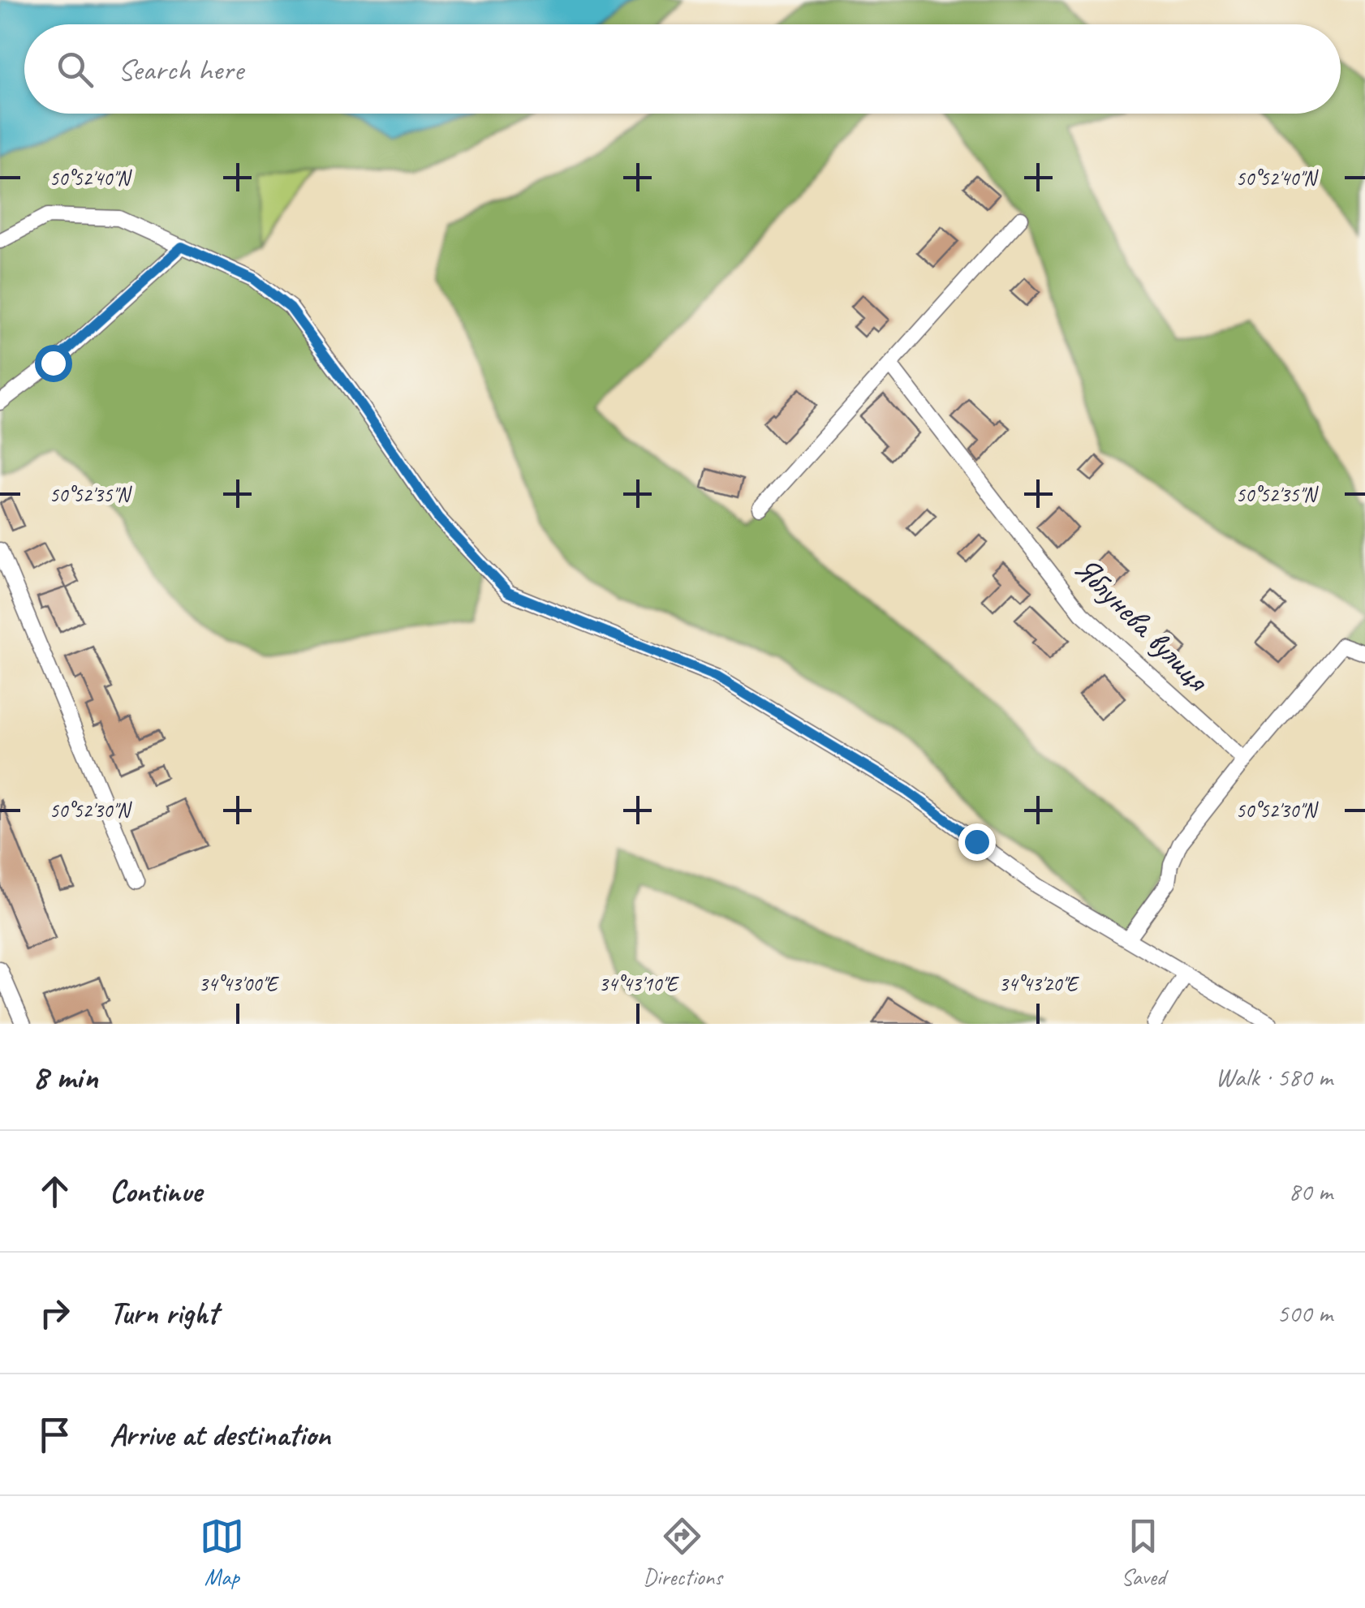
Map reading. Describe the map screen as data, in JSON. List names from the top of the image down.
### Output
{
  "streets": {
    "street": ["Яблунева вулиця"]
  },
  "page": {
    "search": "Search here",
    "heading": ["8 min", "Walk · 580 m"],
    "list": [
      ["Continue", "80 m"],
      ["Turn right", "500 m"],
      "Arrive at destination"
    ],
    "nav": ["Map", "Directions", "Saved"]
  },
  "coordinates": [
    "50°52'40\"N",
    "50°52'35\"N",
    "50°52'30\"N",
    "34°43'00\"E",
    "34°43'10\"E",
    "34°43'20\"E"
  ]
}
